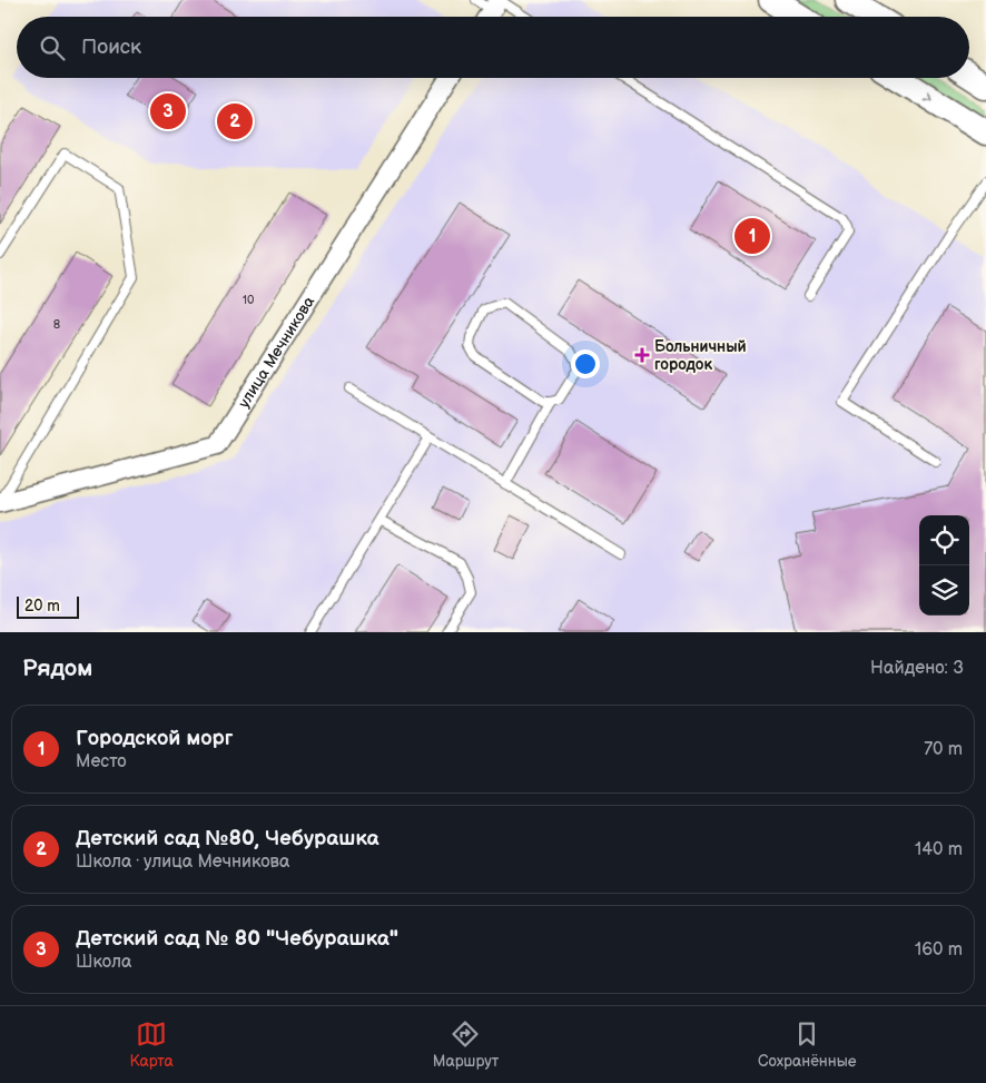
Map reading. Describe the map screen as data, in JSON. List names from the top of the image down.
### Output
{
  "streets": {
    "street": ["улица Мечникова"]
  },
  "places": {
    "health": ["Больничный городок"]
  },
  "house_numbers": ["10", "8"],
  "scale_bar": "20 m",
  "page": {
    "search": "Поиск",
    "pins": ["3", "2", "1"],
    "scale": "20 m",
    "heading": ["Рядом", "Найдено: 3"],
    "list": [
      {
        "mark": "1",
        "name": "Городской морг",
        "note": "Место",
        "value": "70 m"
      },
      {
        "mark": "2",
        "name": "Детский сад №80, Чебурашка",
        "note": "Школа · улица Мечникова",
        "value": "140 m"
      },
      {
        "mark": "3",
        "name": "Детский сад № 80 \"Чебурашка\"",
        "note": "Школа",
        "value": "160 m"
      }
    ],
    "nav": ["Карта", "Маршрут", "Сохранённые"]
  }
}
